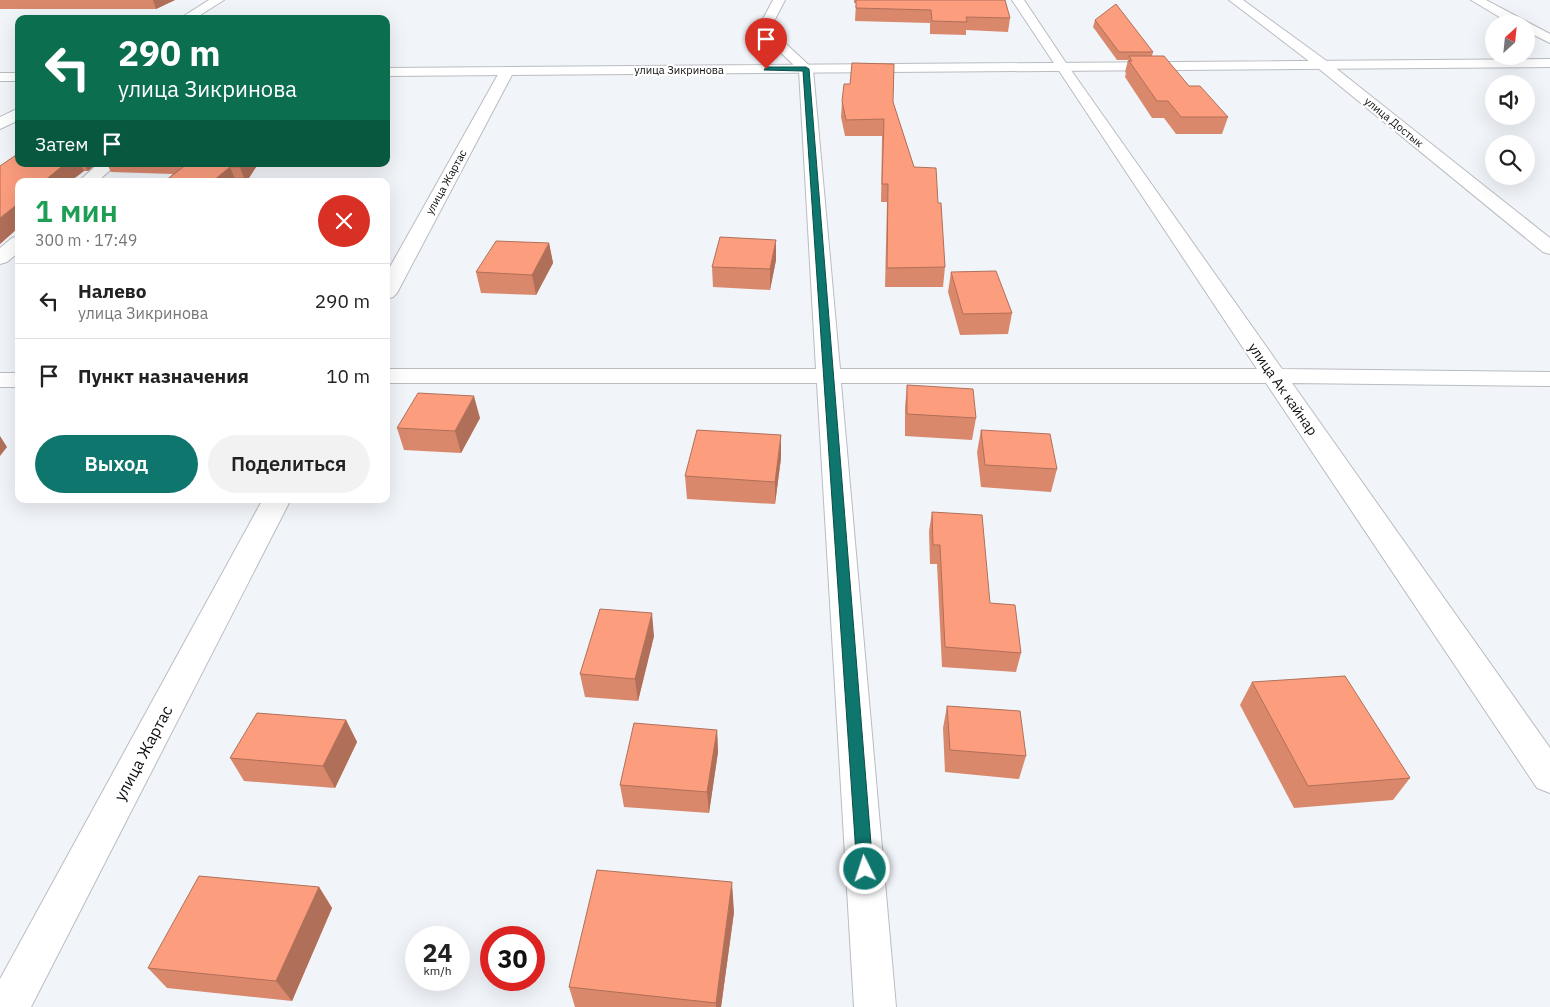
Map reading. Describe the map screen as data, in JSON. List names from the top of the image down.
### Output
{
  "streets": {
    "street": [
      "улица Зикринова",
      "улица Достык",
      "улица Жартас",
      "улица Ак кайнар"
    ]
  },
  "crossings": [
    ["улица Зикринова", "улица Достык"],
    ["улица Зикринова", "улица Жартас"],
    ["улица Зикринова", "улица Ак кайнар"]
  ],
  "north": "top right",
  "page": {
    "turn": ["290 m", "улица Зикринова"],
    "then": "Затем",
    "heading": ["1 мин", "300 m · 17:49"],
    "list": [
      {
        "name": "Налево",
        "note": "улица Зикринова",
        "value": "290 m"
      },
      {
        "name": "Пункт назначения",
        "value": "10 m"
      }
    ],
    "buttons": ["Выход", "Поделиться"],
    "speed": "24 km/h",
    "limit": "30"
  }
}
